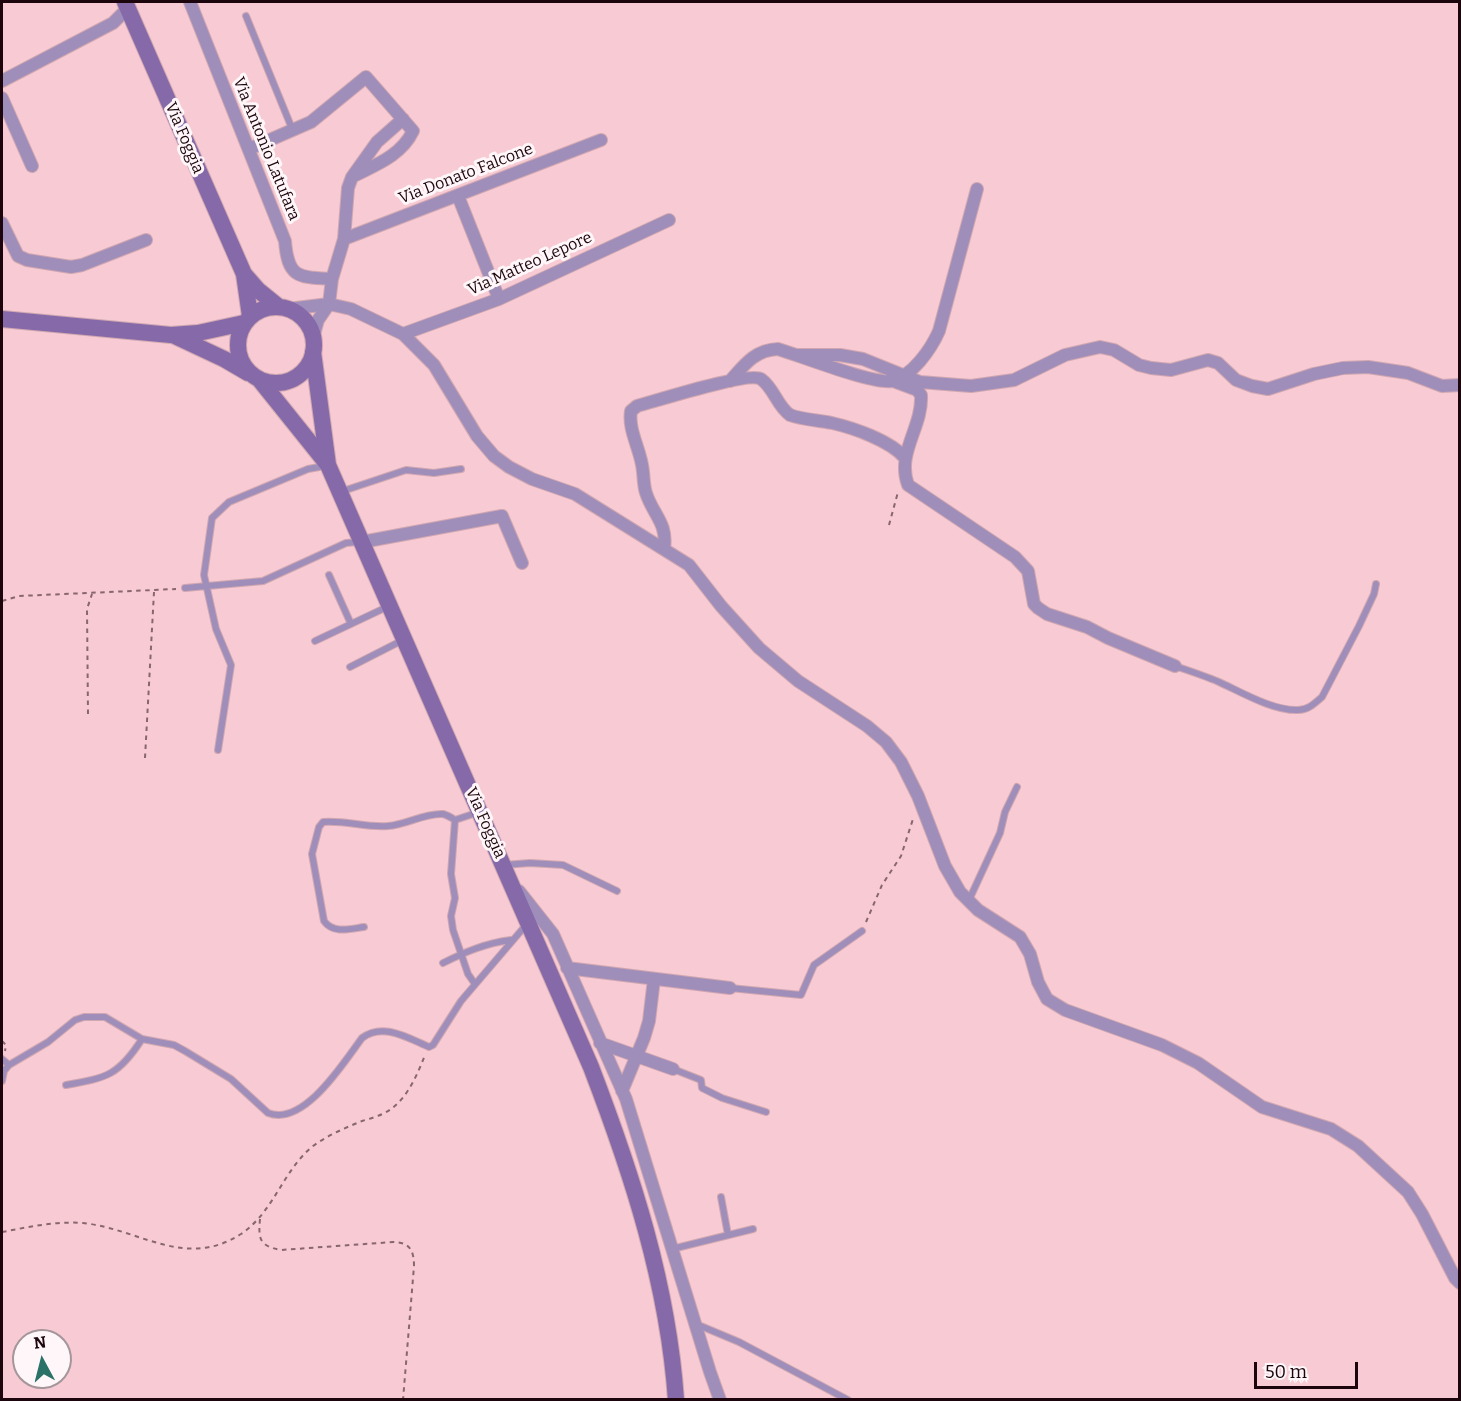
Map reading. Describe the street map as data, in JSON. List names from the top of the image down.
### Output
{
  "streets": {
    "main road": ["Via Foggia"],
    "street": ["Via Antonio Latufara", "Via Donato Falcone", "Via Matteo Lepore"]
  },
  "scale_bar": "50 m",
  "north": "top"
}
